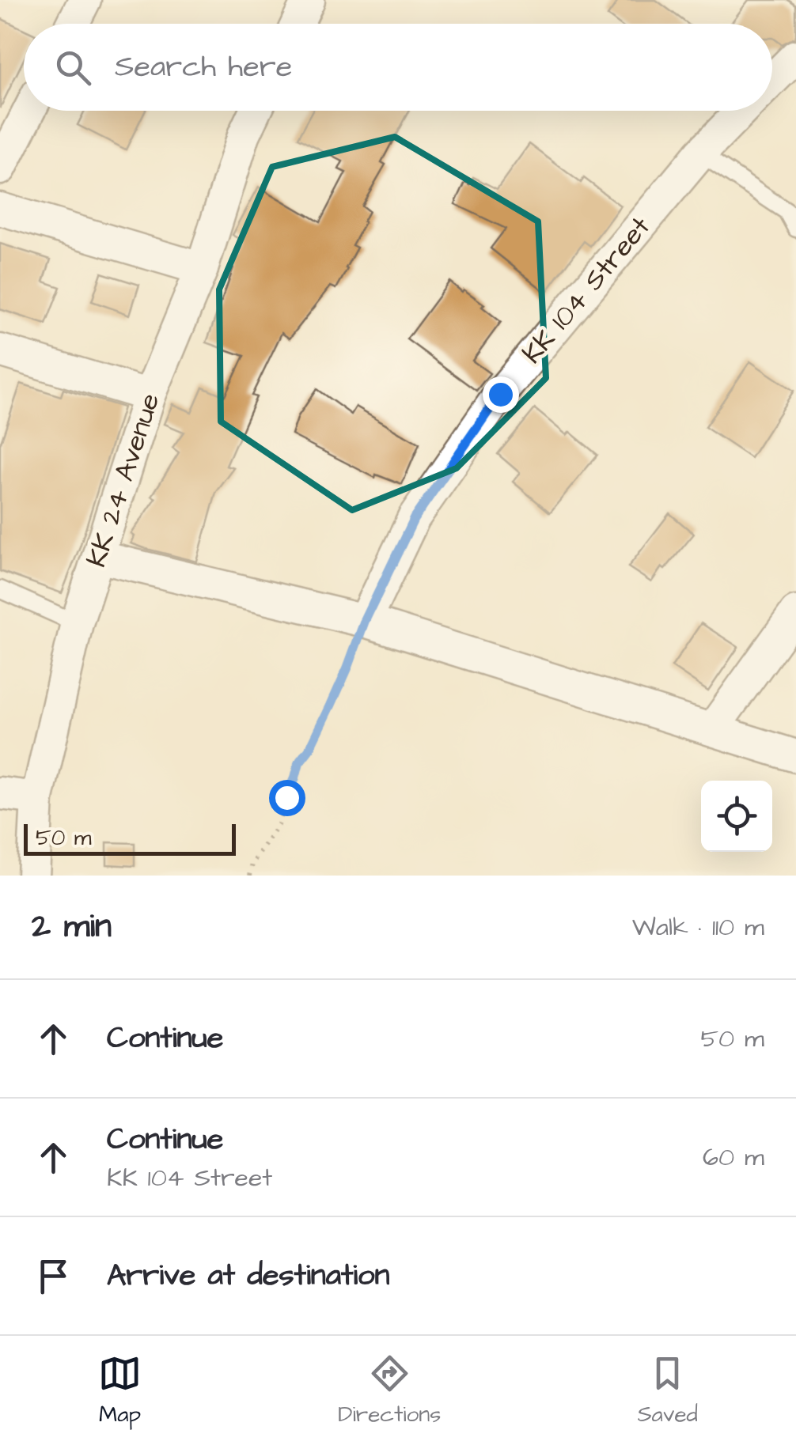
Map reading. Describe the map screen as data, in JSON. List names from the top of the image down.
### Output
{
  "streets": {
    "street": ["KK 104 Street", "KK 24 Avenue"]
  },
  "scale_bar": "50 m",
  "page": {
    "search": "Search here",
    "scale": "50 m",
    "heading": ["2 min", "Walk · 110 m"],
    "list": [
      ["Continue", "50 m"],
      ["Continue", "KK 104 Street", "60 m"],
      "Arrive at destination"
    ],
    "nav": ["Map", "Directions", "Saved"]
  }
}
